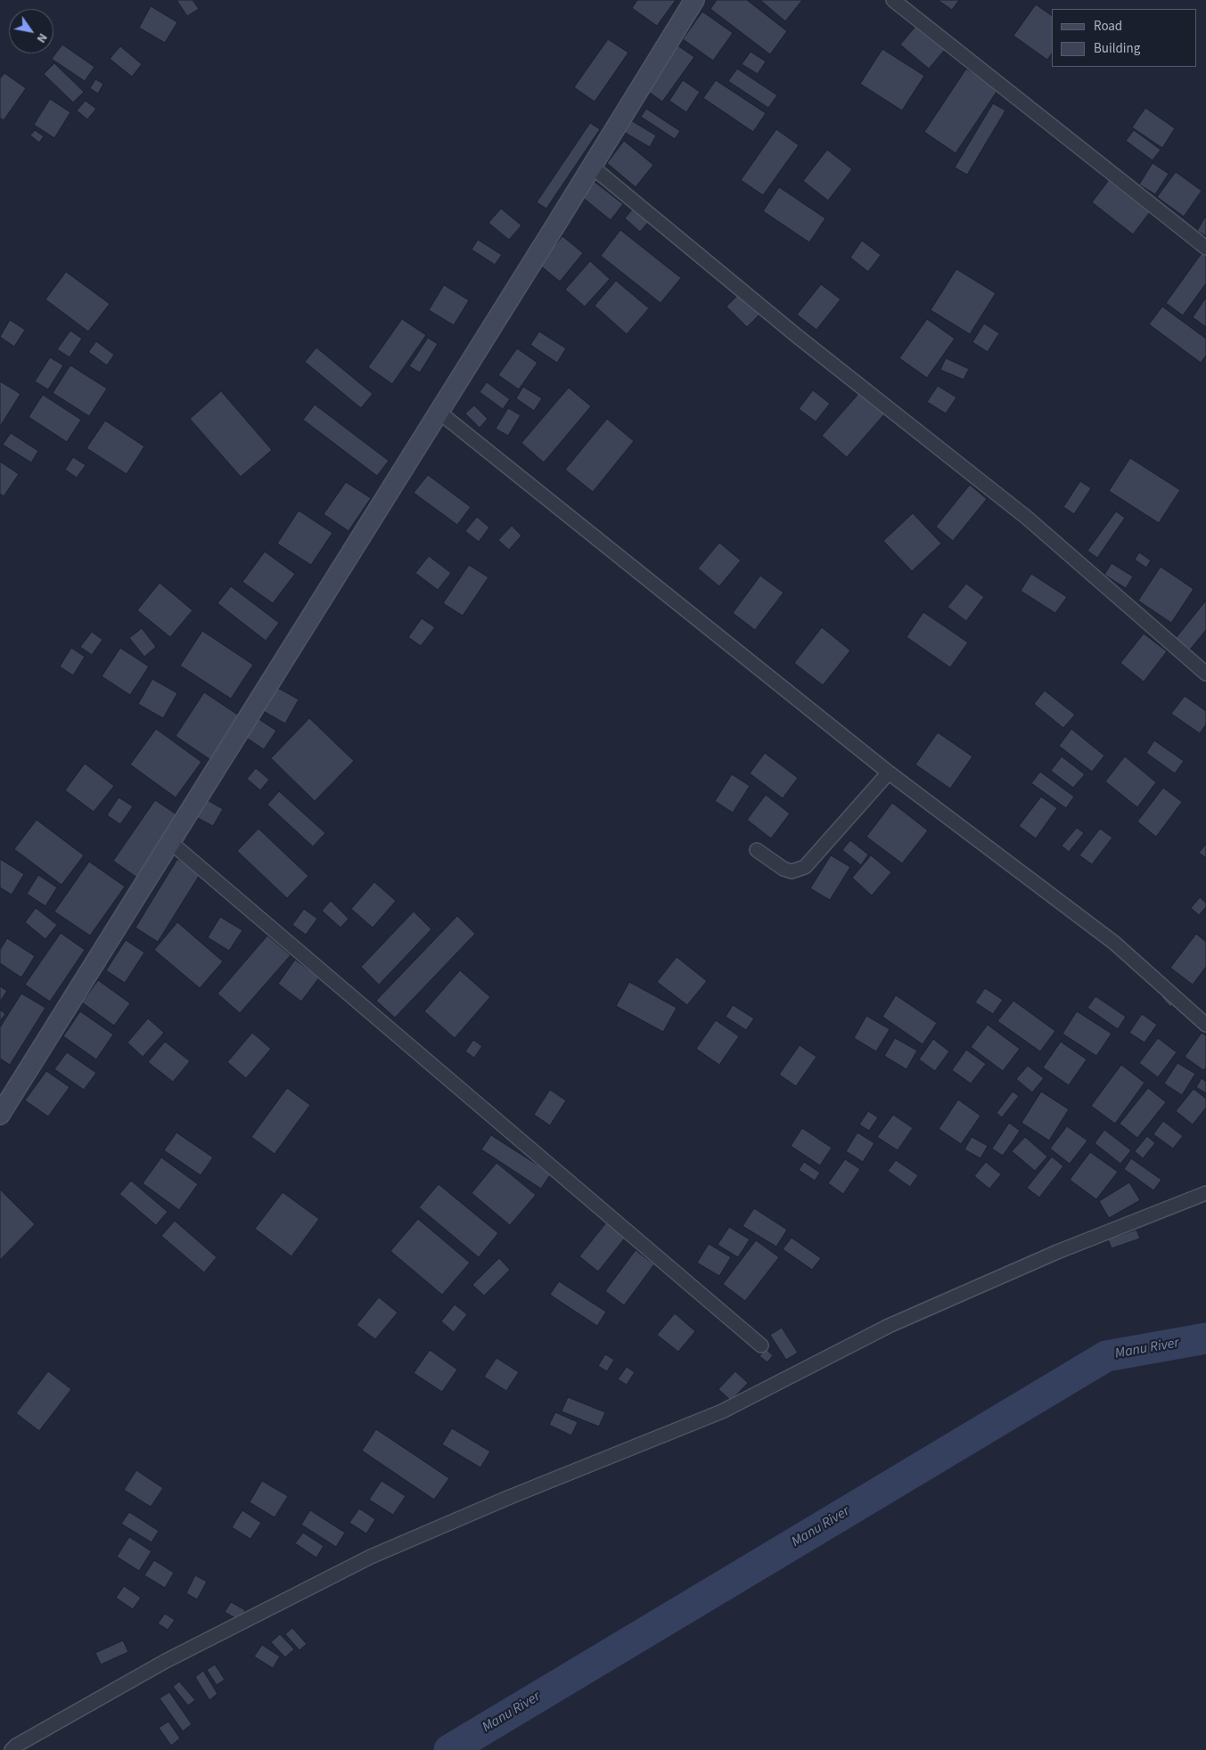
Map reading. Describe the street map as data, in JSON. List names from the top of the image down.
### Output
{
  "water": ["Manu River"],
  "legend": ["Road", "Building"],
  "north": "bottom right"
}
